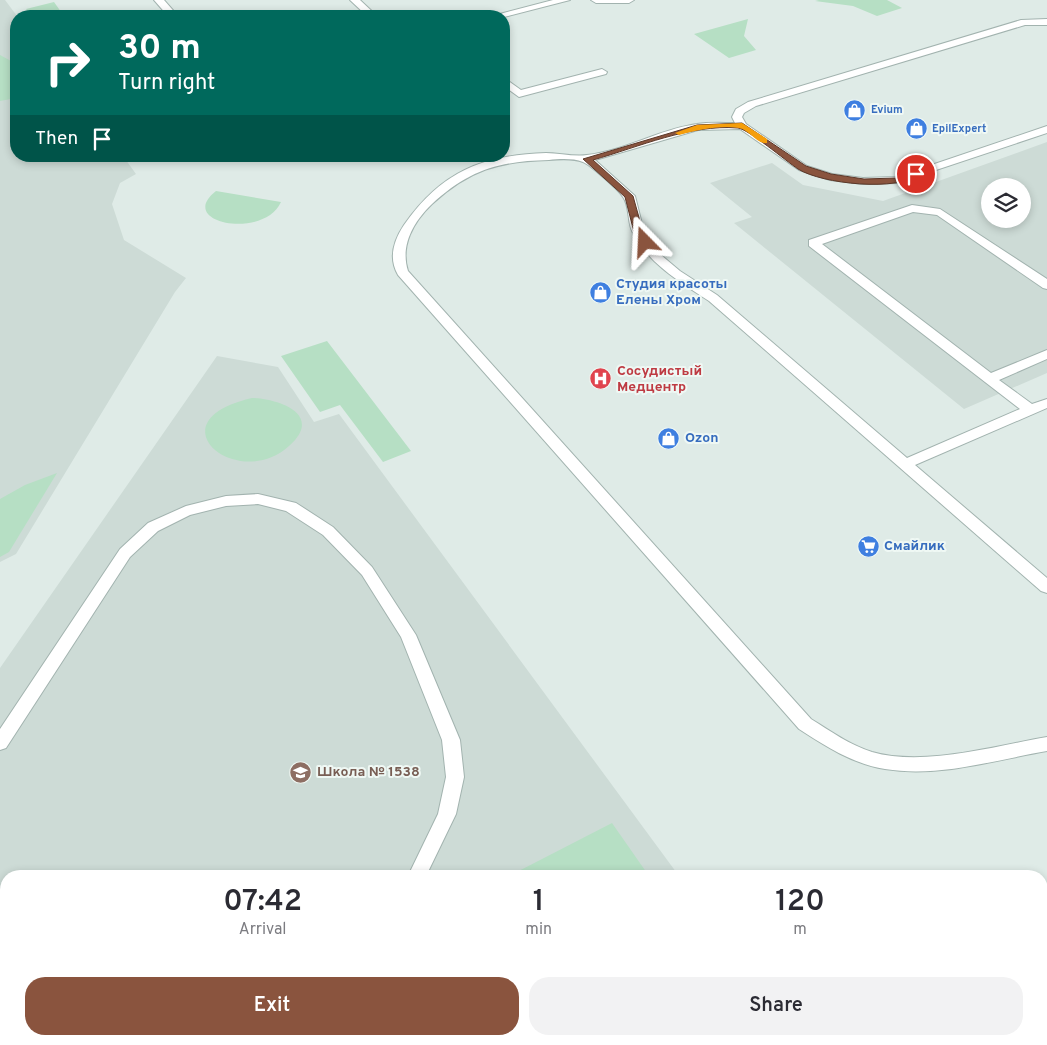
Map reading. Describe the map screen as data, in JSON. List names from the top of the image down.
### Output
{
  "places": {
    "shop": [
      "Evium",
      "EpilExpert",
      "Студия красоты Елены Хром",
      "Ozon"
    ],
    "hospital": ["Сосудистый Медцентр"],
    "supermarket": ["Смайлик"],
    "school or university": ["Школа № 1538"]
  },
  "page": {
    "turn": ["30 m", "Turn right"],
    "then": "Then",
    "eta": [
      "07:42",
      "Arrival",
      "1",
      "min",
      "120",
      "m"
    ],
    "buttons": ["Exit", "Share"]
  }
}
